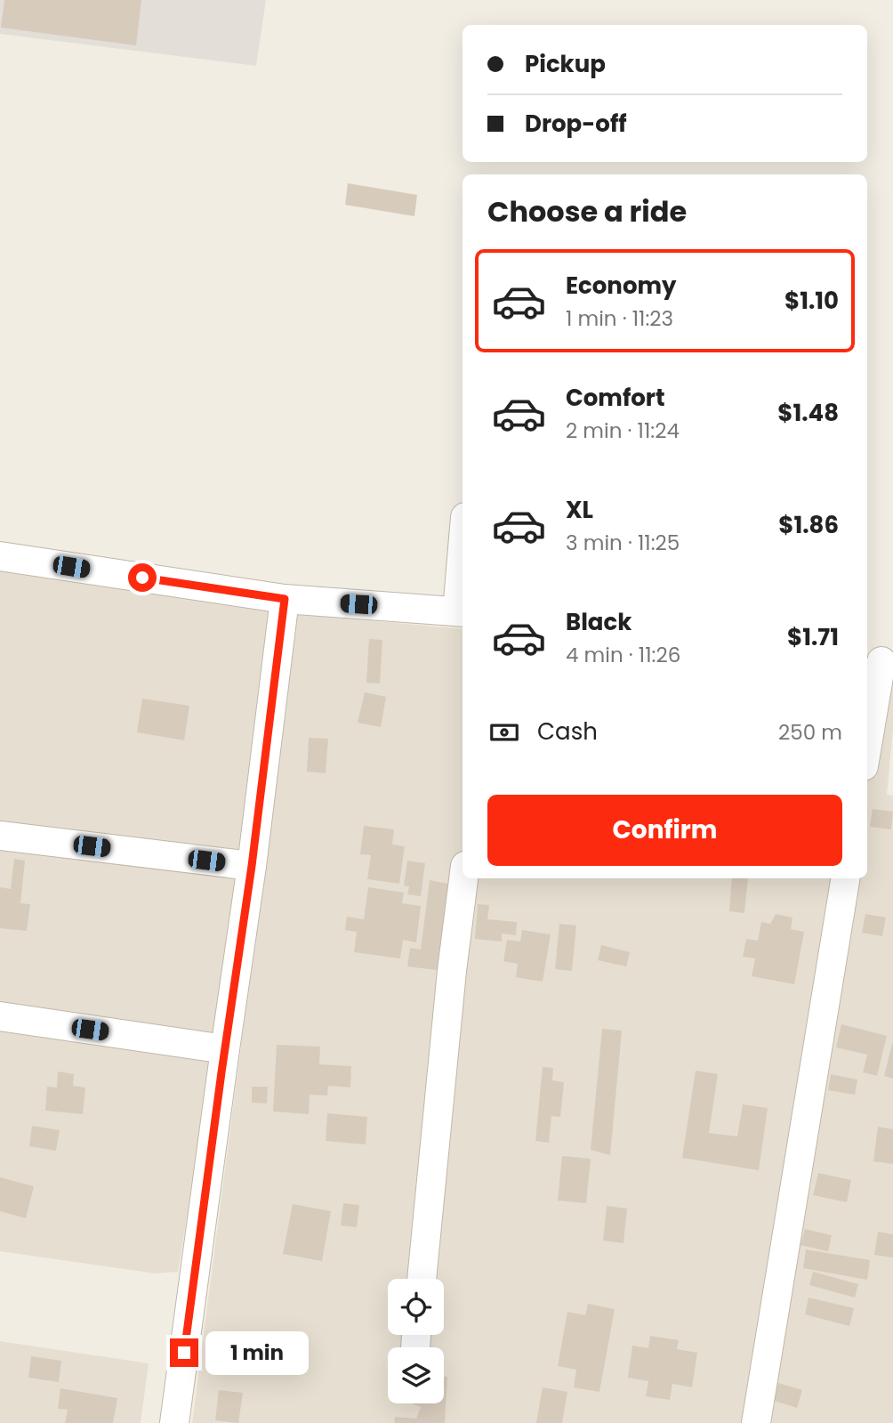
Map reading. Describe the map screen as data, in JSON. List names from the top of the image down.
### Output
{
  "page": {
    "banner": ["Pickup", "Drop-off"],
    "heading": "Choose a ride",
    "list": [
      {
        "name": "Economy",
        "note": "1 min · 11:23",
        "value": "$1.10"
      },
      {
        "name": "Comfort",
        "note": "2 min · 11:24",
        "value": "$1.48"
      },
      {
        "name": "XL",
        "note": "3 min · 11:25",
        "value": "$1.86"
      },
      {
        "name": "Black",
        "note": "4 min · 11:26",
        "value": "$1.71"
      }
    ],
    "pay": ["Cash", "250 m"],
    "buttons": "Confirm",
    "bubble": "1 min"
  }
}
